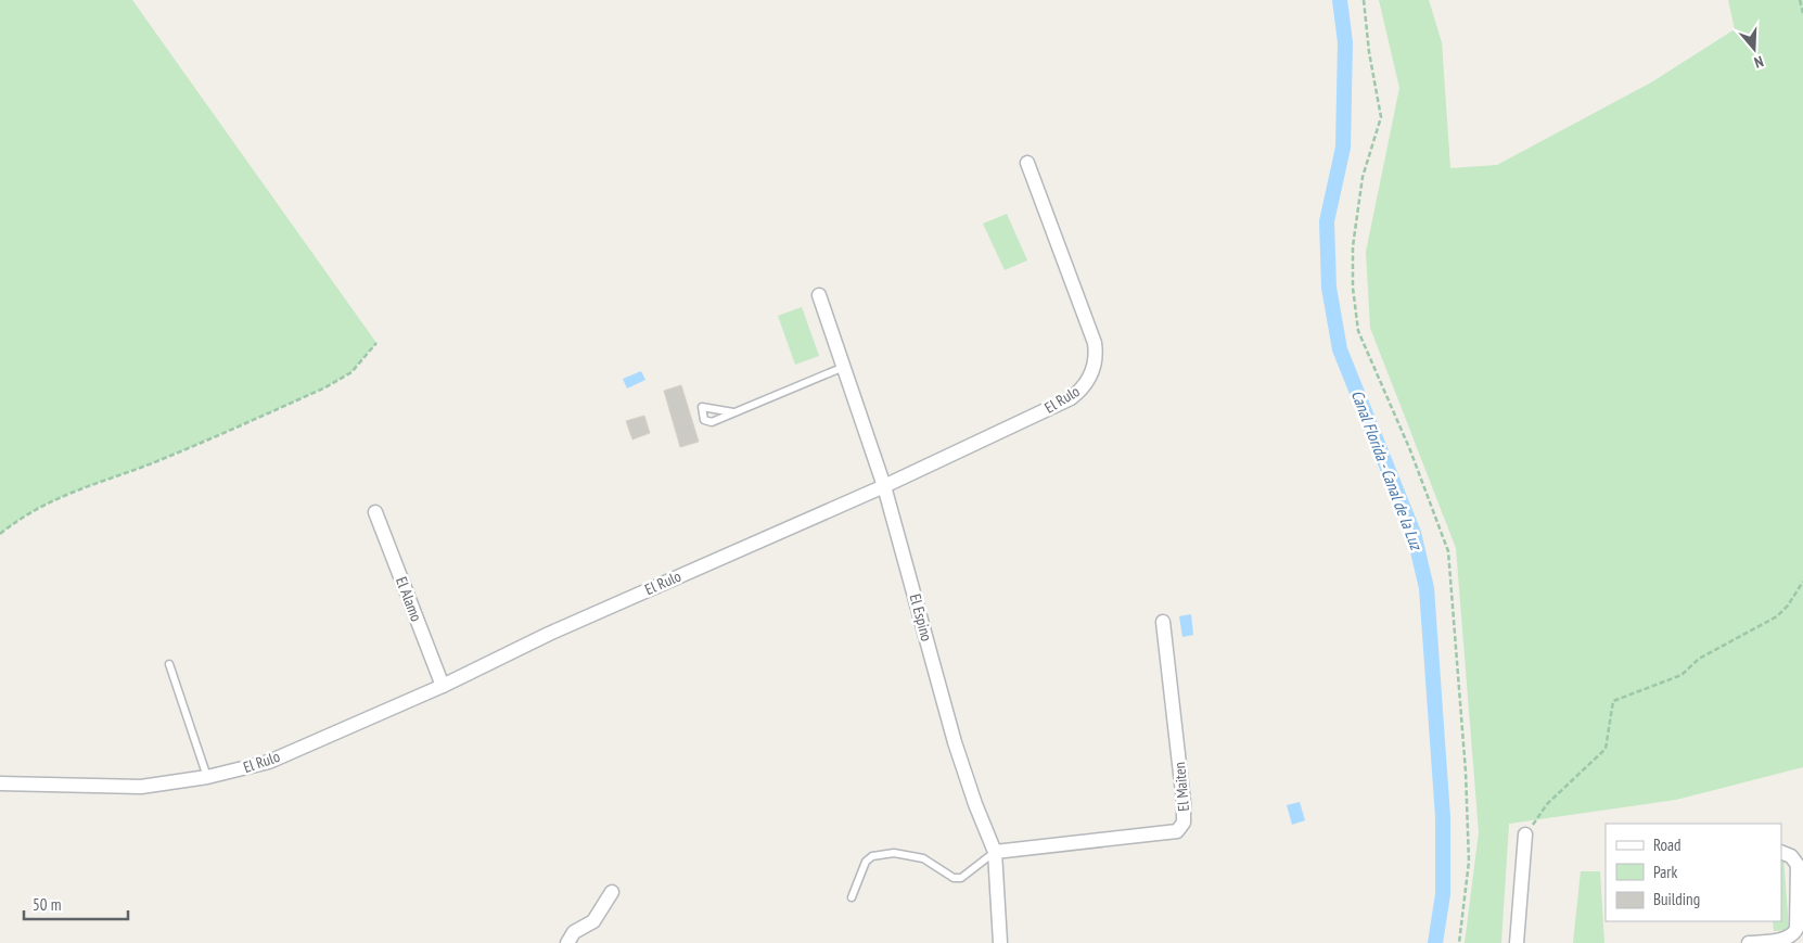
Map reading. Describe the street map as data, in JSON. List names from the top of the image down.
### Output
{
  "streets": {
    "street": [
      "El Rulo",
      "El Alamo",
      "El Espino",
      "El Maiten"
    ]
  },
  "crossings": [
    ["El Rulo", "El Alamo"],
    ["El Rulo", "El Espino"],
    ["El Espino", "El Maiten"]
  ],
  "water": ["Canal Florida - Canal de la Luz"],
  "legend": ["Road", "Park", "Building"],
  "scale_bar": "50 m",
  "north": "bottom"
}
